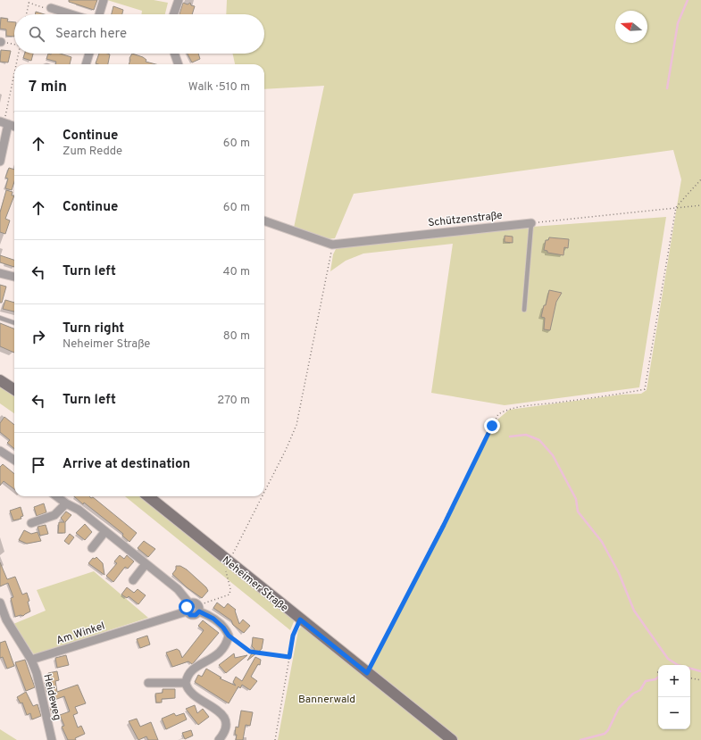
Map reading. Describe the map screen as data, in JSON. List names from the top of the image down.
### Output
{
  "streets": {
    "main road": ["Neheimer Straße"],
    "street": ["Schützenstraße", "Am Winkel", "Heideweg"]
  },
  "crossings": [
    ["Am Winkel", "Heideweg"]
  ],
  "parks": ["Bannerwald"],
  "north": "left",
  "page": {
    "search": "Search here",
    "heading": ["7 min", "Walk · 510 m"],
    "list": [
      ["Continue", "Zum Redde", "60 m"],
      ["Continue", "60 m"],
      ["Turn left", "40 m"],
      ["Turn right", "Neheimer Straße", "80 m"],
      ["Turn left", "270 m"],
      "Arrive at destination"
    ],
    "map_buttons": ["+", "−"]
  }
}
